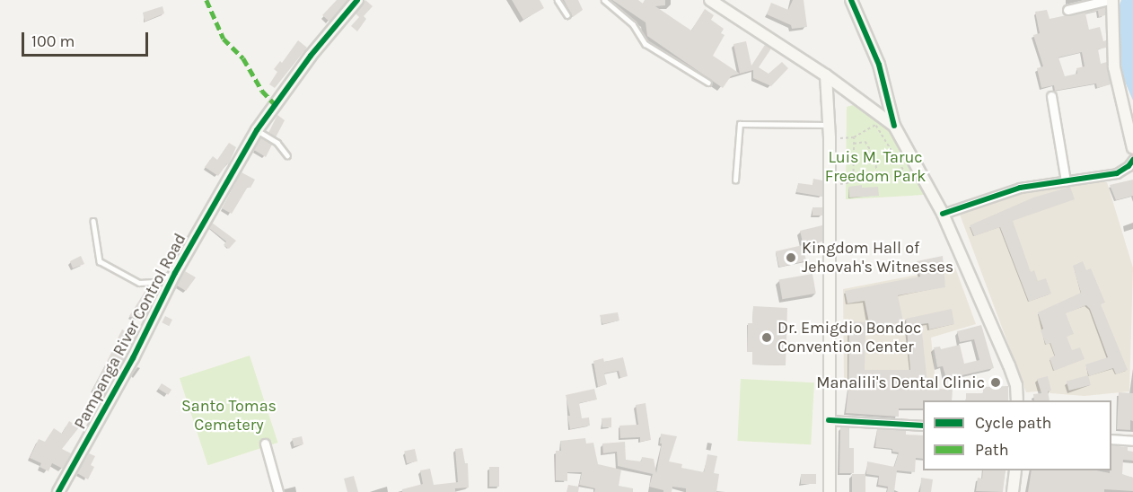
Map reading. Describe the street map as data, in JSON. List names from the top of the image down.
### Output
{
  "streets": {
    "main road": ["Pampanga River Control Road"]
  },
  "parks": ["Luis M. Taruc Freedom Park", "Santo Tomas Cemetery"],
  "places": ["Kingdom Hall of Jehovah's Witnesses", "Dr. Emigdio Bondoc Convention Center", "Manalili's Dental Clinic"],
  "legend": ["Cycle path", "Path"],
  "scale_bar": "100 m"
}
